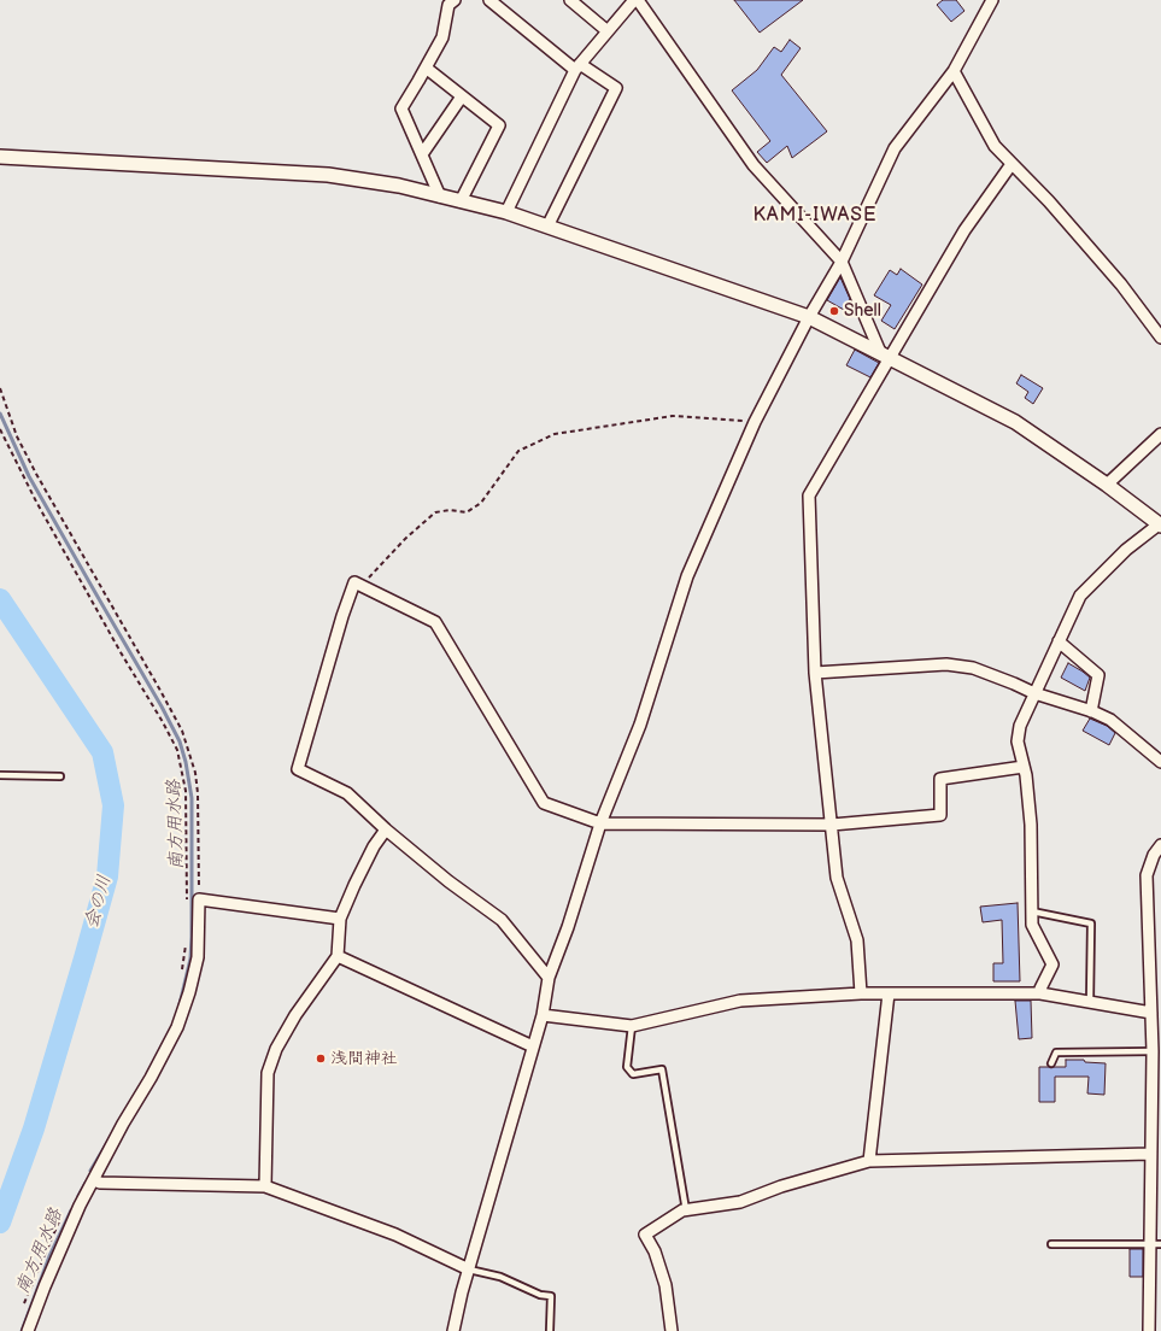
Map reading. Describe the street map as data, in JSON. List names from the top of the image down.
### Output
{
  "districts": ["KAMI-IWASE"],
  "water": ["南方用水路", "会の川"],
  "places": ["Shell", "浅間神社"]
}
